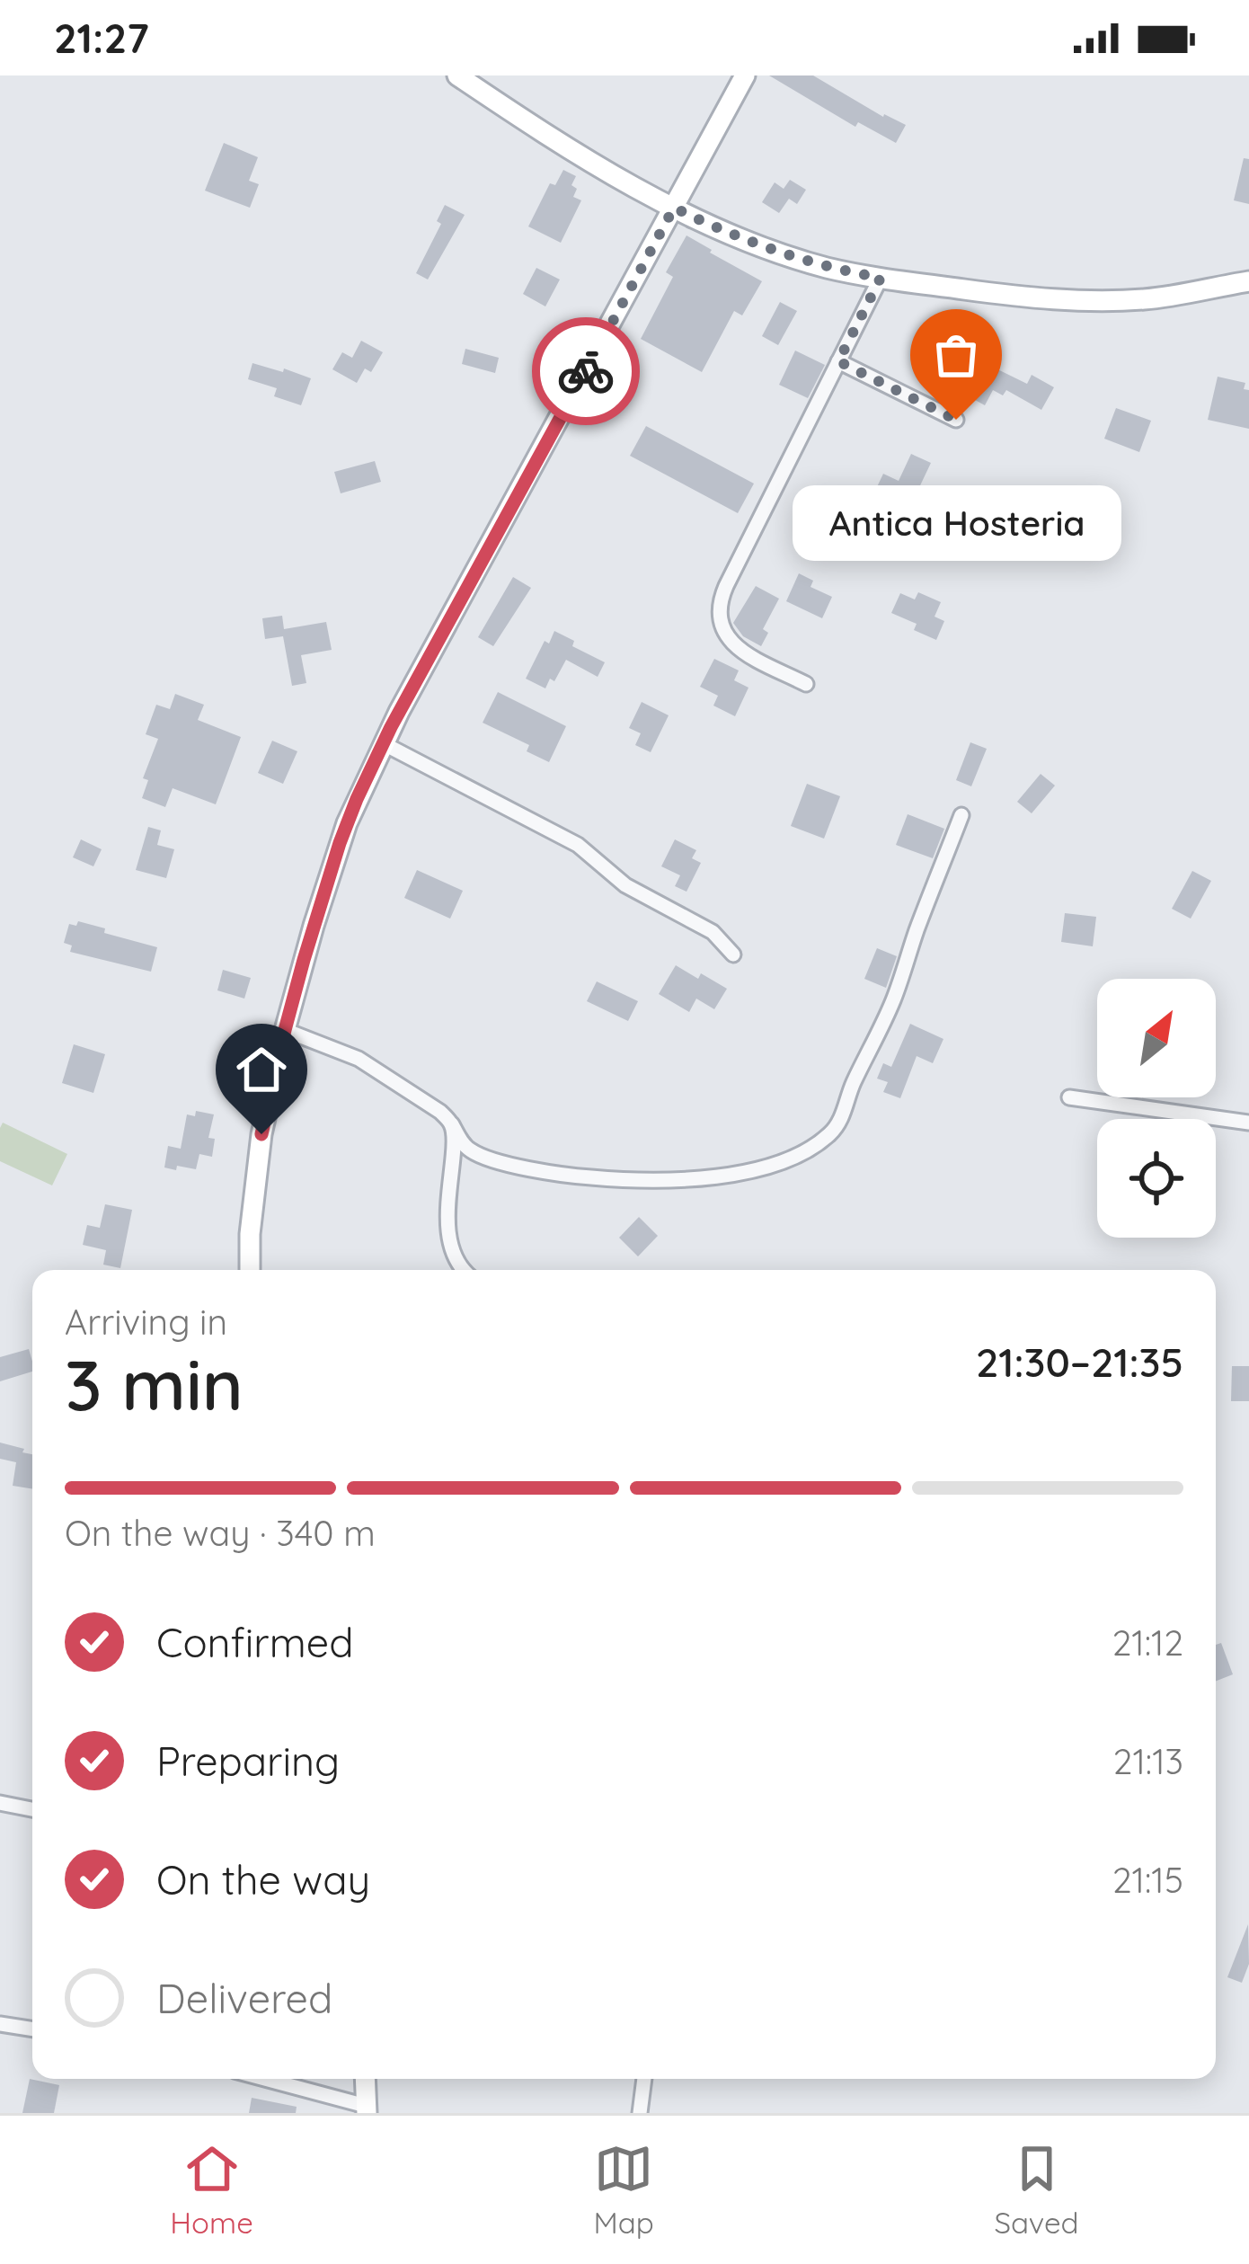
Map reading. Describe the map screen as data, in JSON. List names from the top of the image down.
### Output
{
  "places": ["Antica Hosteria"],
  "north": "top right",
  "page": {
    "status": "21:27",
    "bubble": "Antica Hosteria",
    "heading": ["3 min", "Arriving in", "21:30–21:35"],
    "bar": "On the way · 340 m",
    "list": [
      ["Confirmed", "21:12"],
      ["Preparing", "21:13"],
      ["On the way", "21:15"],
      "Delivered"
    ],
    "tabs": ["Home", "Map", "Saved"]
  }
}
